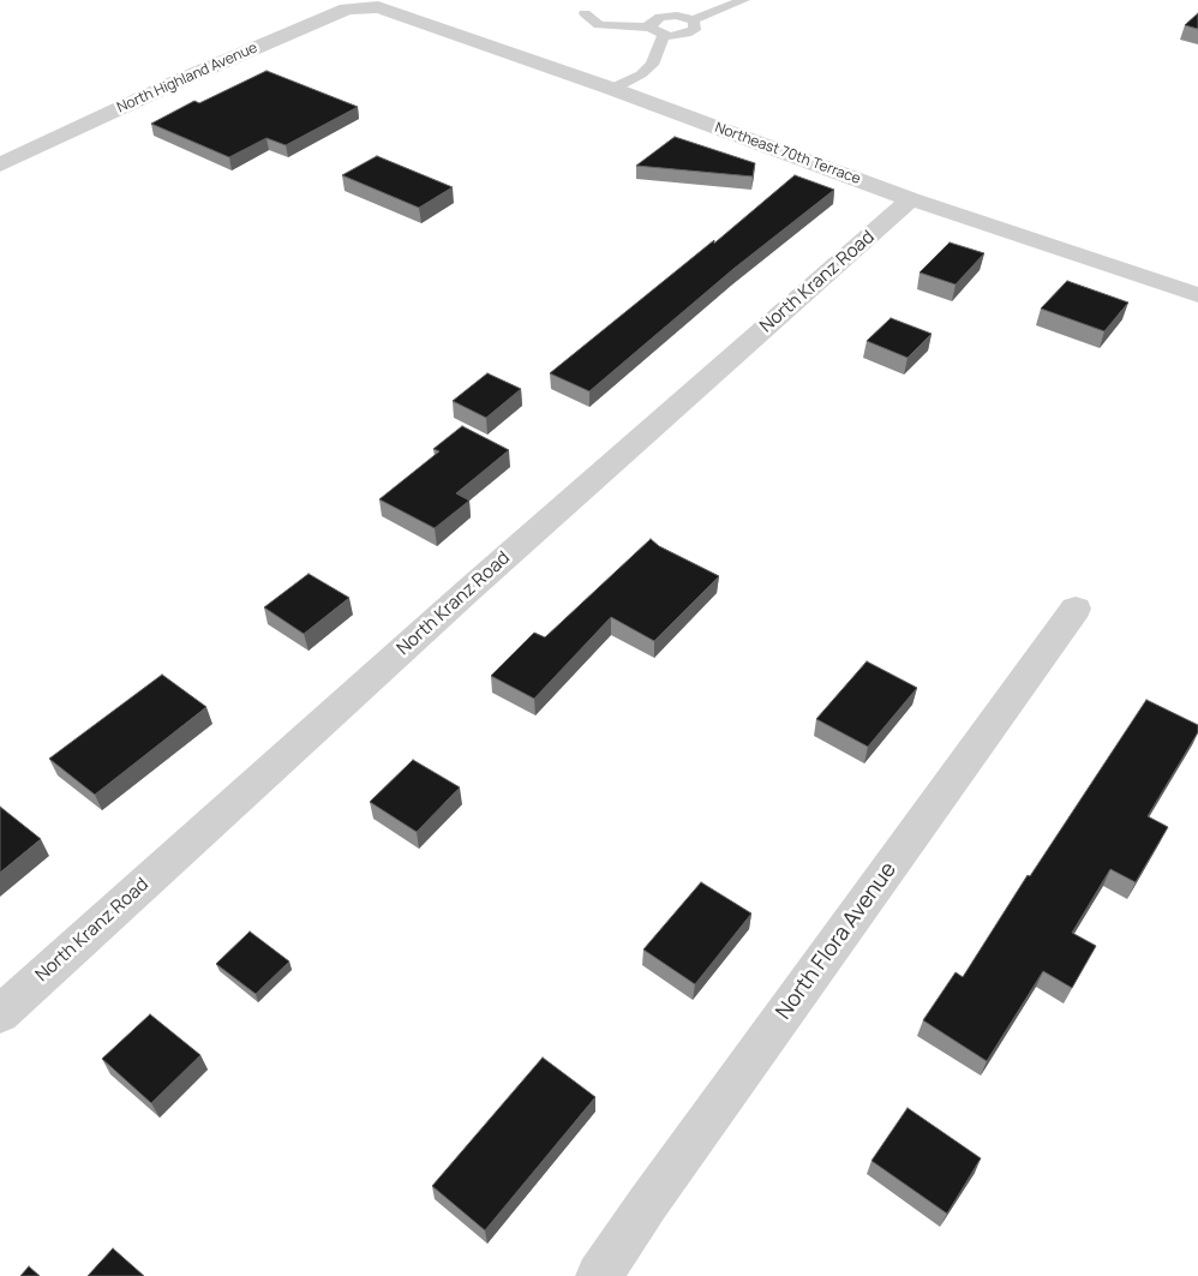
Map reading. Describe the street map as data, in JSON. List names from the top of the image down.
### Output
{
  "streets": {
    "street": [
      "North Highland Avenue",
      "Northeast 70th Terrace",
      "North Kranz Road",
      "North Flora Avenue"
    ]
  },
  "crossings": [
    ["North Highland Avenue", "Northeast 70th Terrace"],
    ["Northeast 70th Terrace", "North Kranz Road"]
  ]
}
